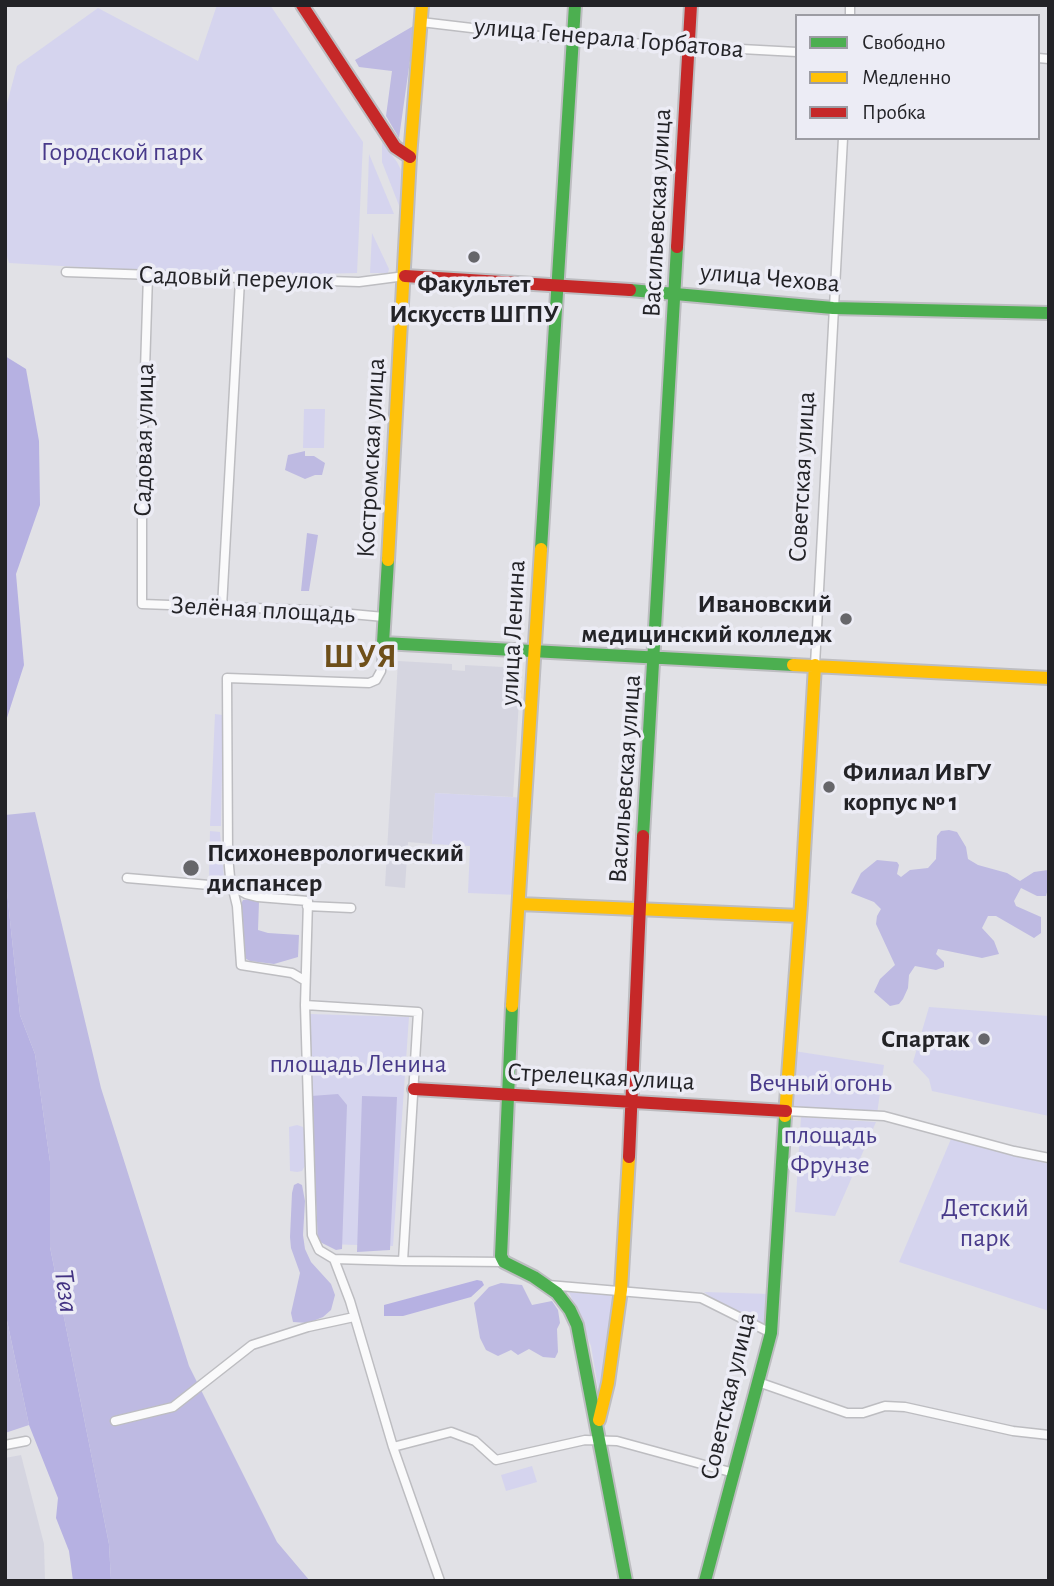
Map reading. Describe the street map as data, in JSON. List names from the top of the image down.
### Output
{
  "streets": {
    "street": [
      "улица Генерала Горбатова",
      "Васильевская улица",
      "Садовый переулок",
      "улица Чехова",
      "Садовая улица",
      "Костромская улица",
      "Советская улица",
      "Зелёная площадь",
      "улица Ленина",
      "Стрелецкая улица"
    ]
  },
  "crossings": [
    ["улица Генерала Горбатова", "Васильевская улица"],
    ["улица Генерала Горбатова", "Костромская улица"],
    ["улица Генерала Горбатова", "улица Ленина"],
    ["Васильевская улица", "улица Чехова"],
    ["Васильевская улица", "Стрелецкая улица"],
    ["Садовый переулок", "улица Чехова"],
    ["Садовый переулок", "Садовая улица"],
    ["Садовый переулок", "Костромская улица"],
    ["улица Чехова", "Костромская улица"],
    ["улица Чехова", "Советская улица"],
    ["улица Чехова", "улица Ленина"],
    ["Садовая улица", "Зелёная площадь"],
    ["Костромская улица", "Зелёная площадь"],
    ["Советская улица", "Стрелецкая улица"],
    ["улица Ленина", "Стрелецкая улица"]
  ],
  "districts": ["ШУЯ"],
  "water": ["Теза"],
  "parks": [
    "Городской парк",
    "площадь Ленина",
    "Вечный огонь",
    "площадь Фрунзе",
    "Детский парк"
  ],
  "places": [
    "Факультет Искусств ШГПУ",
    "Ивановский медицинский колледж",
    "Филиал ИвГУ корпус № 1",
    "Психоневрологический диспансер",
    "Спартак"
  ],
  "legend": ["Свободно", "Медленно", "Пробка"]
}
